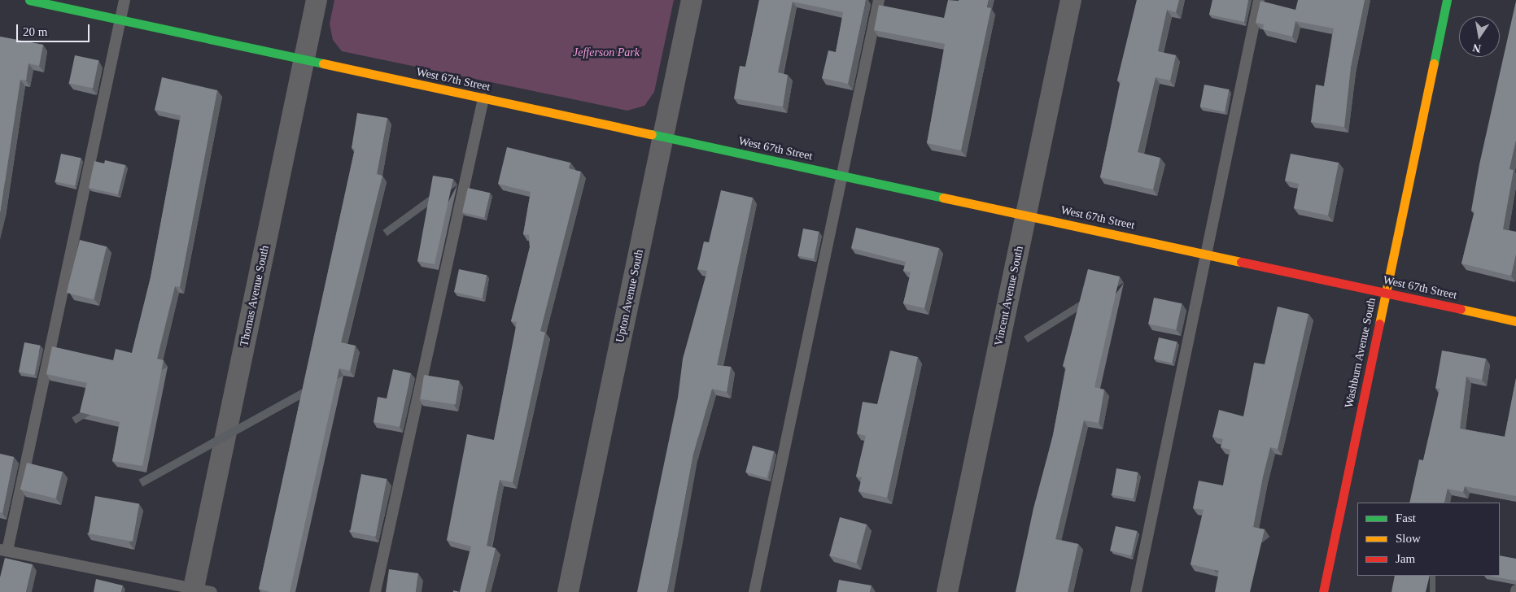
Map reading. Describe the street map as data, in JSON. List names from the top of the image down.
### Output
{
  "streets": {
    "street": [
      "West 67th Street",
      "Thomas Avenue South",
      "Upton Avenue South",
      "Vincent Avenue South",
      "Washburn Avenue South"
    ]
  },
  "crossings": [
    ["West 67th Street", "Thomas Avenue South"],
    ["West 67th Street", "Upton Avenue South"],
    ["West 67th Street", "Vincent Avenue South"],
    ["West 67th Street", "Washburn Avenue South"]
  ],
  "parks": ["Jefferson Park"],
  "legend": ["Fast", "Slow", "Jam"],
  "scale_bar": "20 m",
  "north": "bottom"
}
